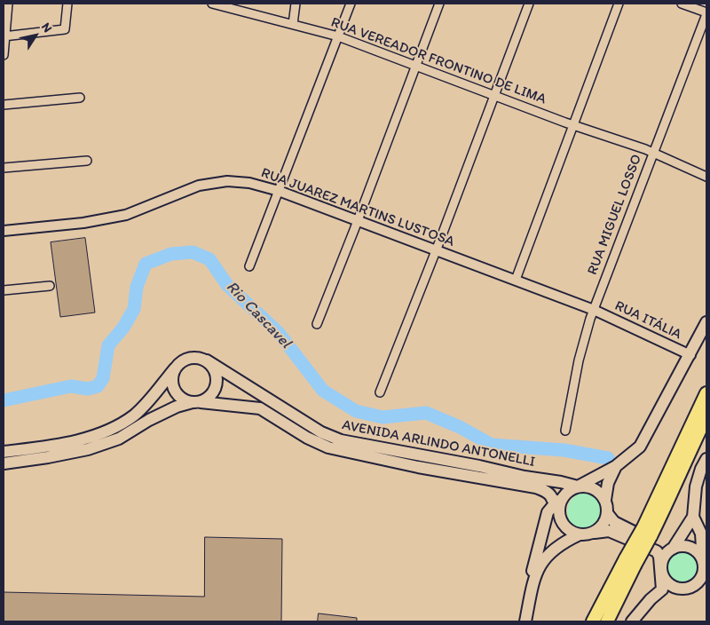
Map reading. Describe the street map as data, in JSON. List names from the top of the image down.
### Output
{
  "streets": {
    "main road": ["AVENIDA ARLINDO ANTONELLI"],
    "street": [
      "RUA VEREADOR FRONTINO DE LIMA",
      "RUA JUAREZ MARTINS LUSTOSA",
      "RUA MIGUEL LOSSO",
      "RUA ITÁLIA"
    ]
  },
  "crossings": [
    ["RUA VEREADOR FRONTINO DE LIMA", "RUA MIGUEL LOSSO"],
    ["RUA JUAREZ MARTINS LUSTOSA", "RUA MIGUEL LOSSO"],
    ["RUA JUAREZ MARTINS LUSTOSA", "RUA ITÁLIA"],
    ["RUA MIGUEL LOSSO", "RUA ITÁLIA"]
  ],
  "water": ["Rio Cascavel"],
  "north": "top right"
}
